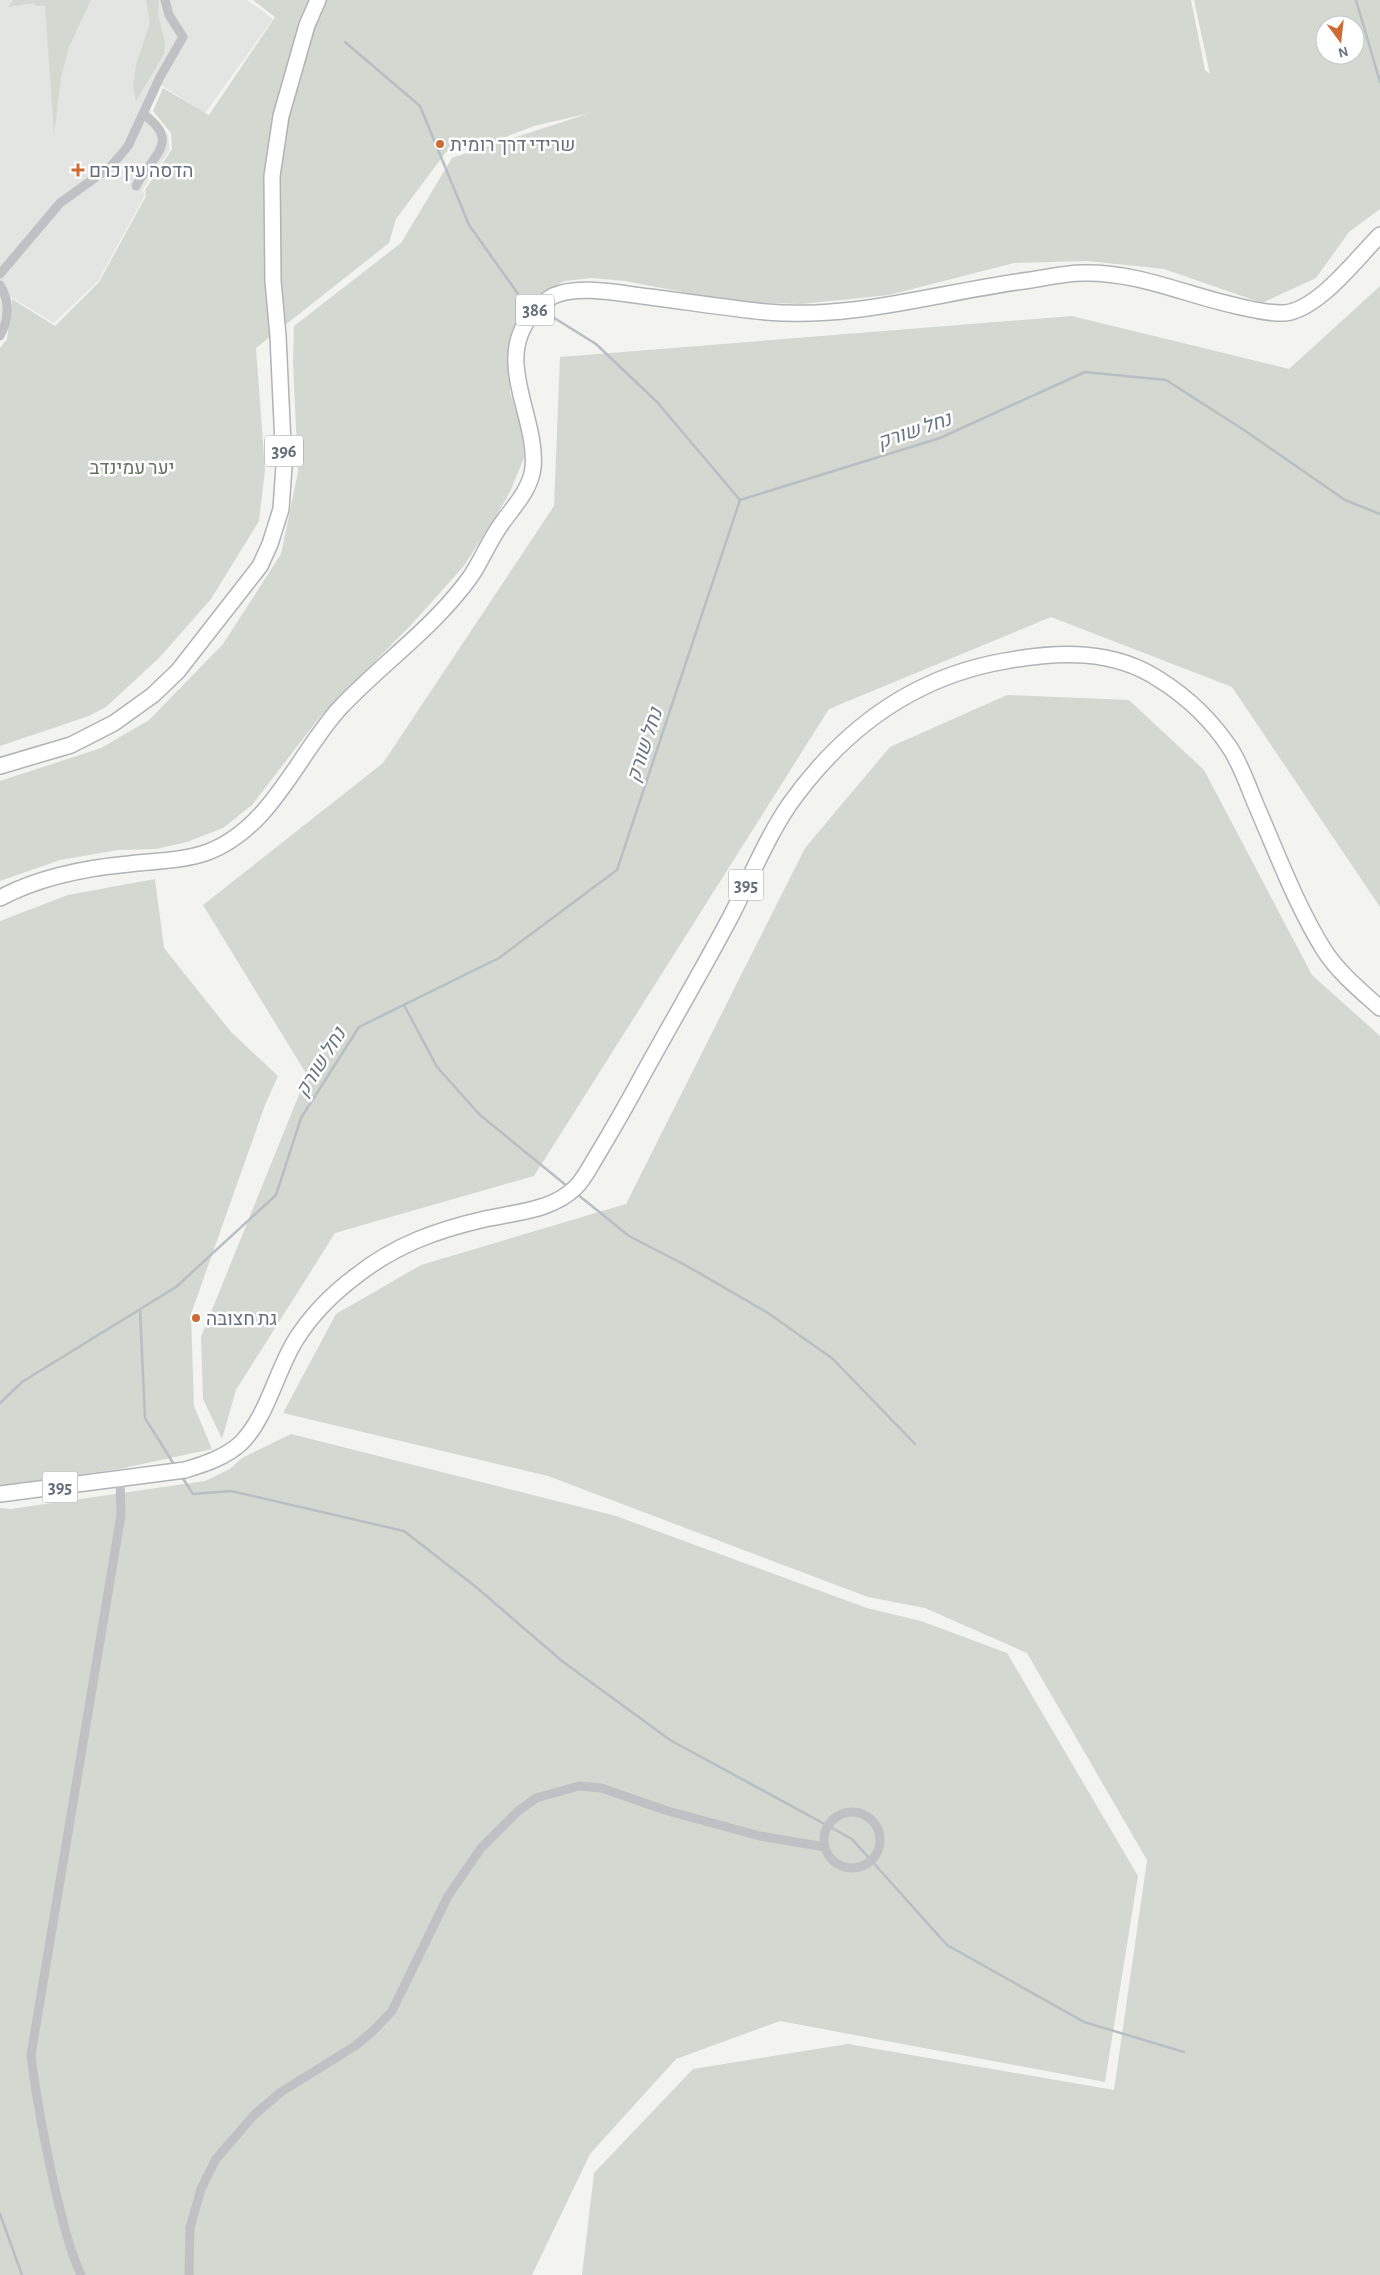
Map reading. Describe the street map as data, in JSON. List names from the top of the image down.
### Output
{
  "streets": {
    "main road": ["386", "396", "395"]
  },
  "water": ["נחל שורק"],
  "parks": ["יער עמינדב"],
  "places": {
    "other": ["שרידי דרך רומית", "גת חצובה"],
    "health": ["הדסה עין כרם"]
  },
  "north": "bottom"
}
